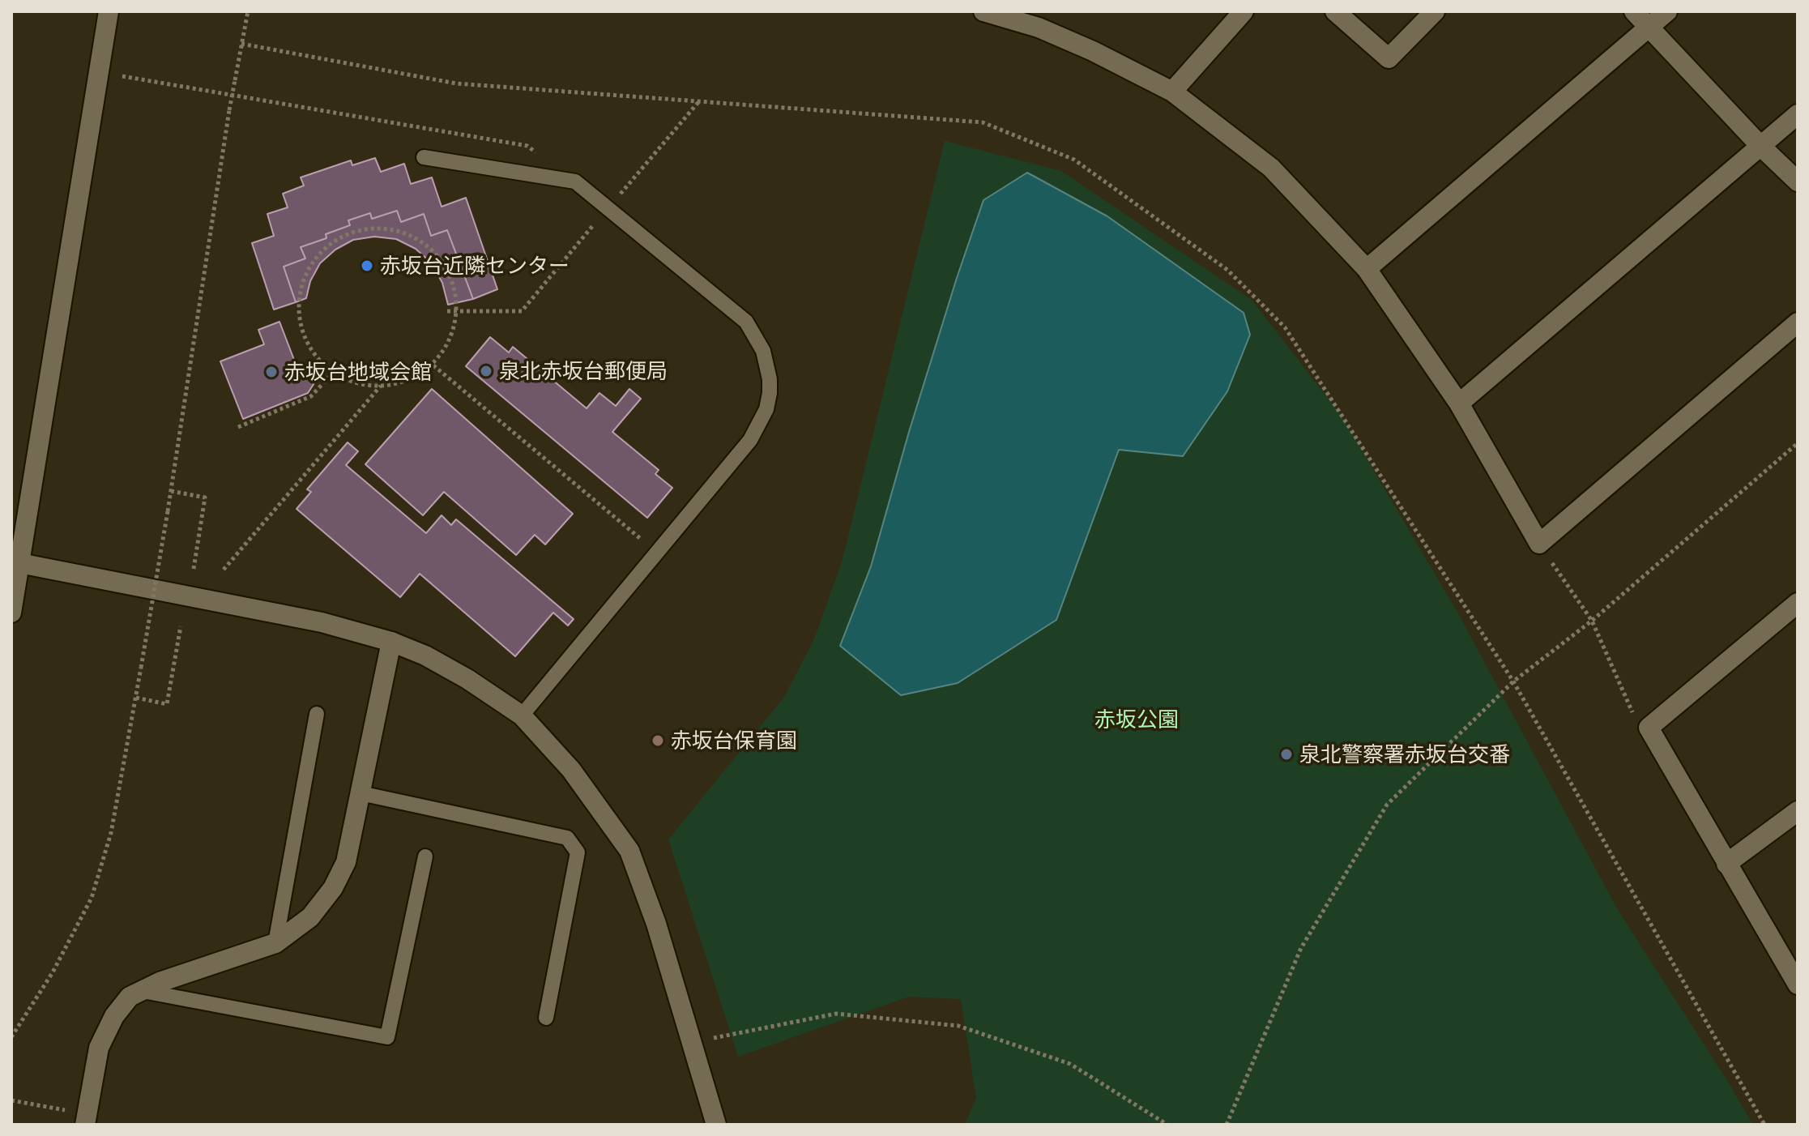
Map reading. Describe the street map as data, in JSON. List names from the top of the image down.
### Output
{
  "parks": ["赤坂公園"],
  "places": [
    "赤坂台近隣センター",
    "泉北赤坂台郵便局",
    "赤坂台地域会館",
    "赤坂台保育園",
    "泉北警察署赤坂台交番"
  ]
}
